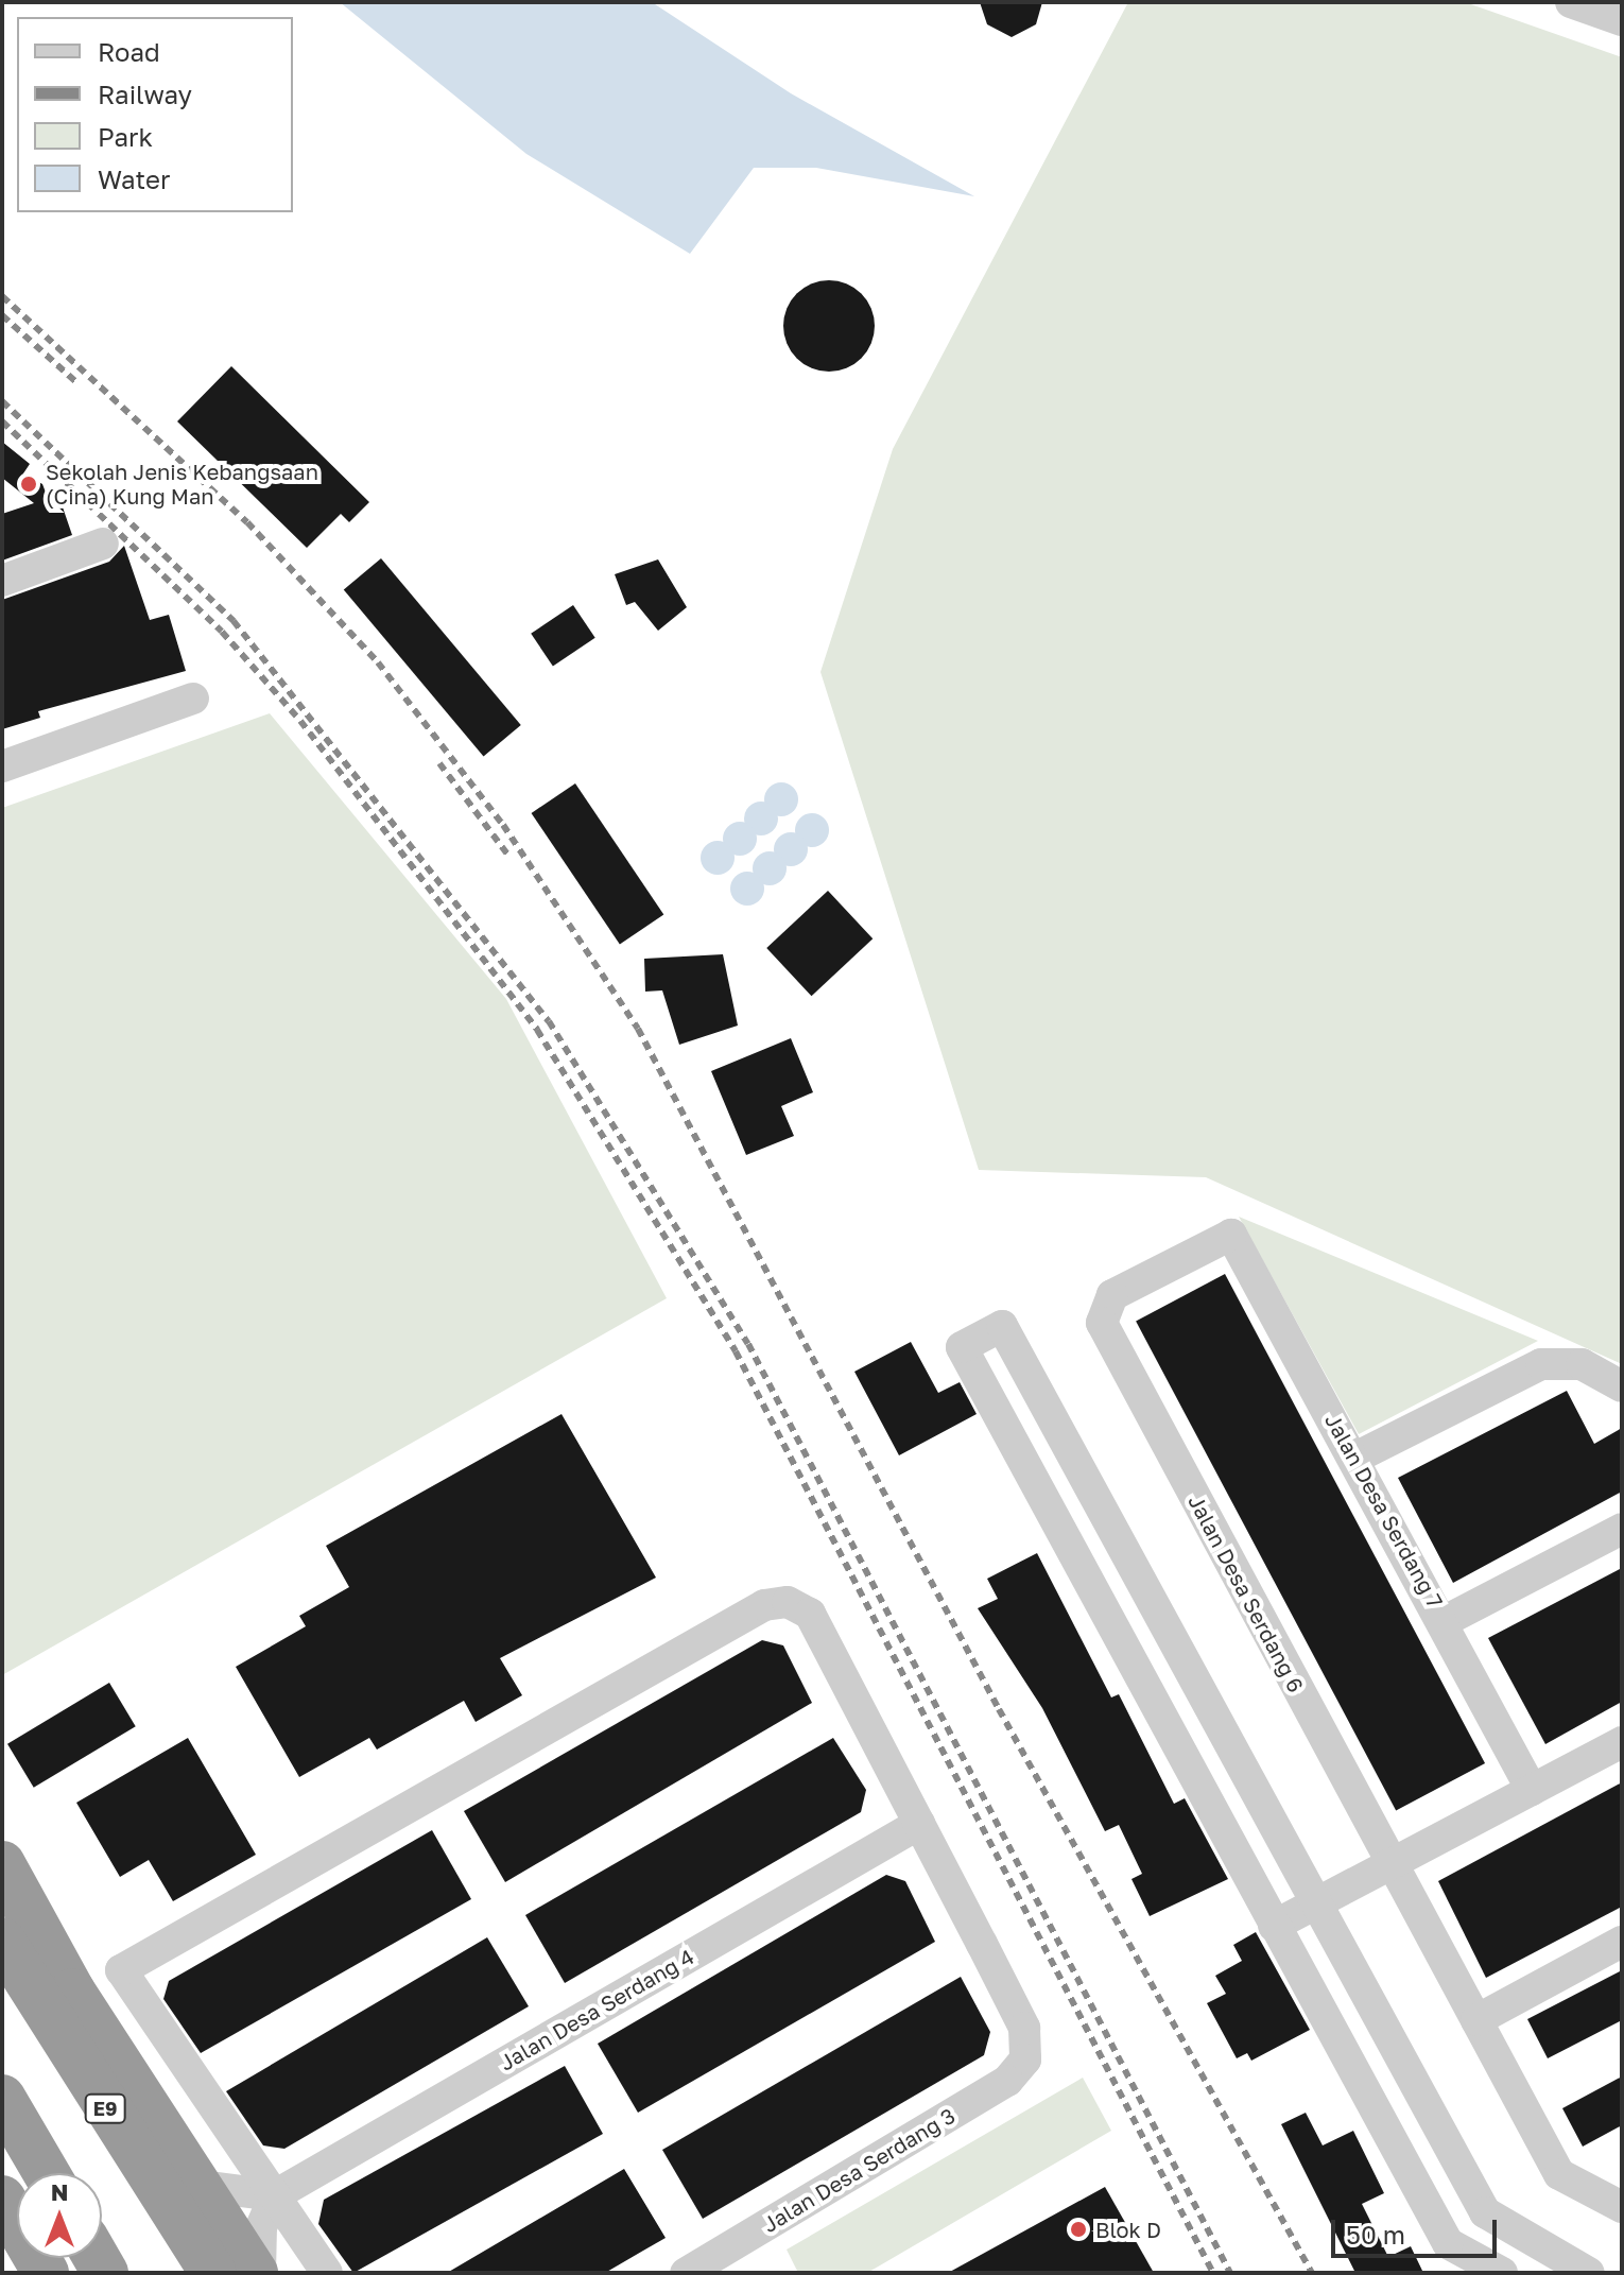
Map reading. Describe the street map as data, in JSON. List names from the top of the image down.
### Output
{
  "streets": {
    "highway": ["E9"],
    "street": [
      "Jalan Desa Serdang 7",
      "Jalan Desa Serdang 6",
      "Jalan Desa Serdang 4",
      "Jalan Desa Serdang 3"
    ]
  },
  "crossings": [
    ["Jalan Desa Serdang 7", "Jalan Desa Serdang 6"],
    ["Jalan Desa Serdang 4", "Jalan Desa Serdang 3"]
  ],
  "places": ["Sekolah Jenis Kebangsaan (Cina) Kung Man", "Blok D"],
  "legend": [
    "Road",
    "Railway",
    "Park",
    "Water"
  ],
  "scale_bar": "50 m",
  "north": "top"
}
